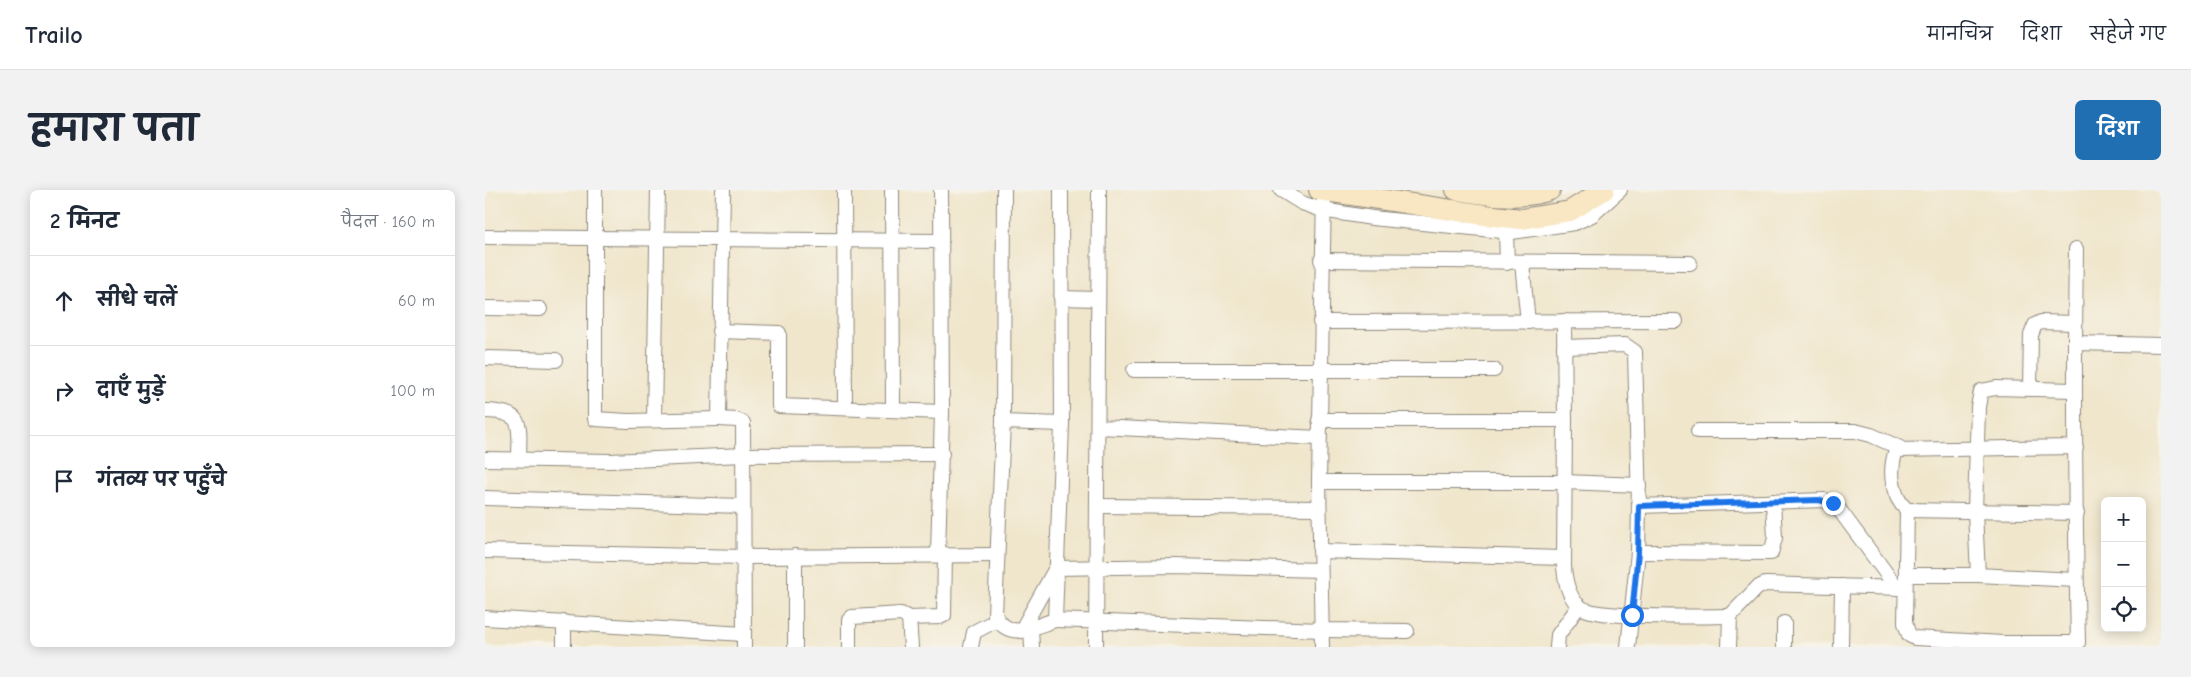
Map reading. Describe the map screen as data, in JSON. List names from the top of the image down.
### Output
{
  "page": {
    "header": "Trailo",
    "nav": ["मानचित्र", "दिशा", "सहेजे गए"],
    "title": "हमारा पता",
    "buttons": "दिशा",
    "heading": ["2 मिनट", "पैदल · 160 m"],
    "list": [
      ["सीधे चलें", "60 m"],
      ["दाएँ मुड़ें", "100 m"],
      "गंतव्य पर पहुँचे"
    ],
    "map_buttons": ["+", "−"]
  }
}
